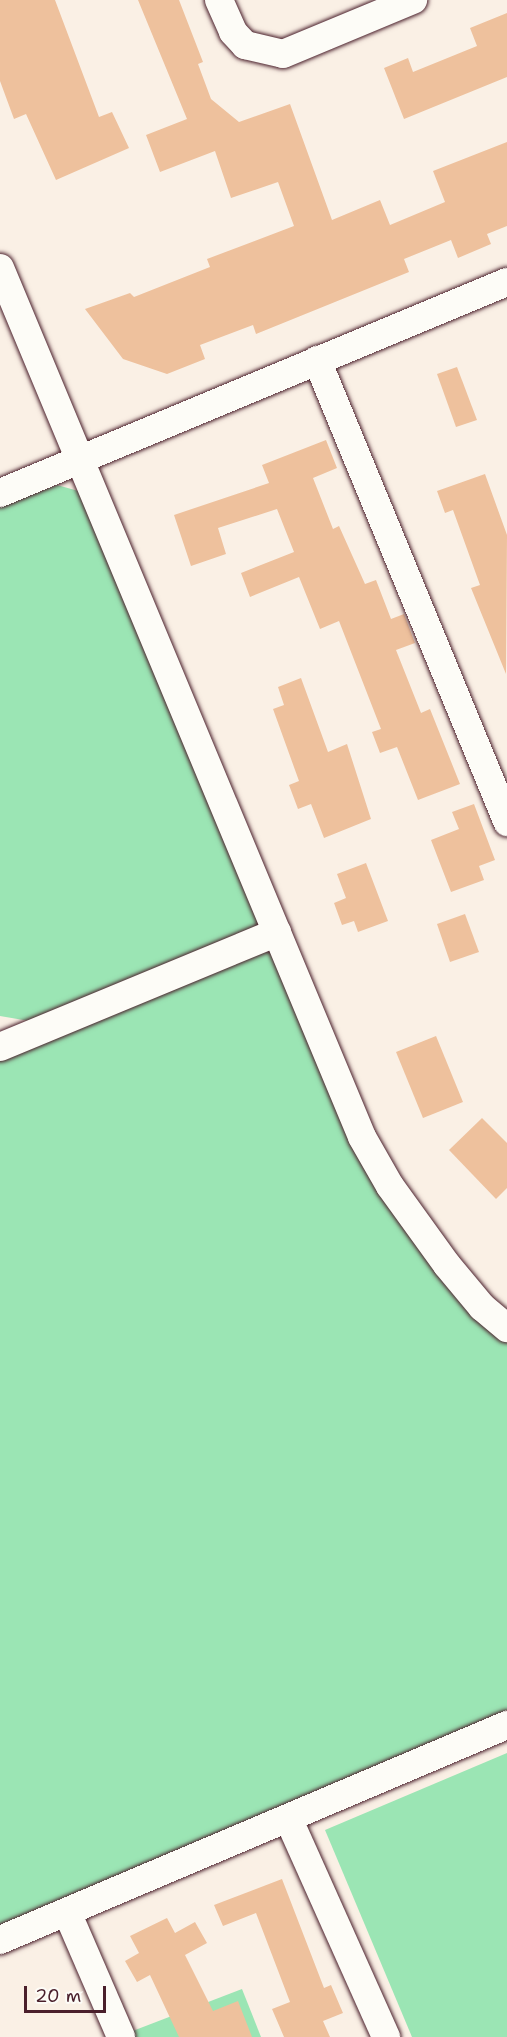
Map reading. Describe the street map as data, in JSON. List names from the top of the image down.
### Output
{
  "scale_bar": "20 m"
}
